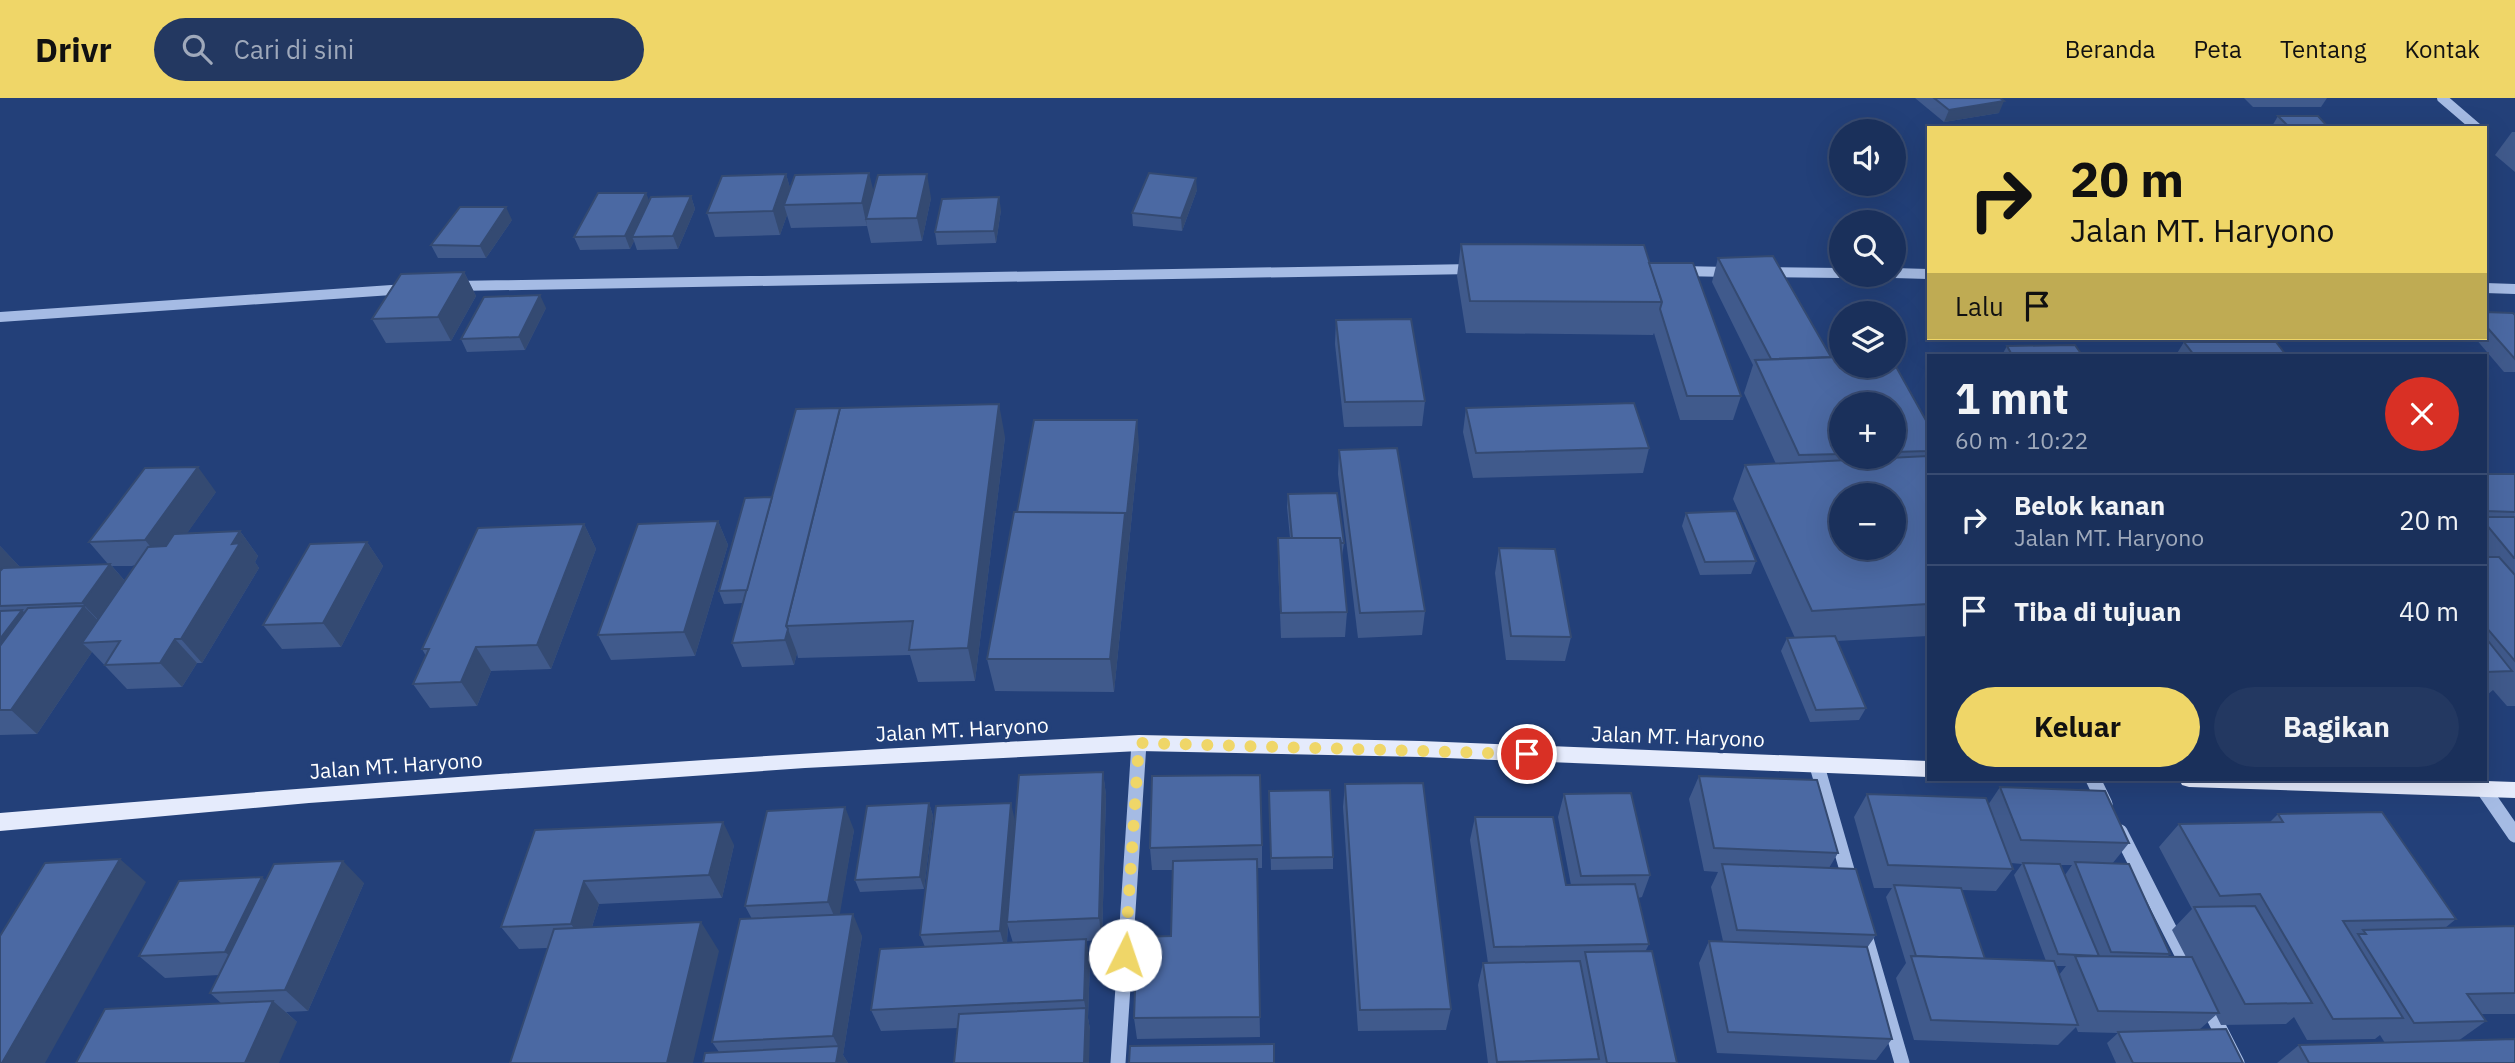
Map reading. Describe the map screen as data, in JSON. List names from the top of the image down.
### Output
{
  "streets": {
    "main road": ["Jalan MT. Haryono"]
  },
  "page": {
    "header": "Drivr",
    "search": "Cari di sini",
    "nav": [
      "Beranda",
      "Peta",
      "Tentang",
      "Kontak"
    ],
    "map_buttons": ["+", "−"],
    "turn": ["20 m", "Jalan MT. Haryono"],
    "then": "Lalu",
    "heading": ["1 mnt", "60 m · 10:22"],
    "list": [
      {
        "name": "Belok kanan",
        "note": "Jalan MT. Haryono",
        "value": "20 m"
      },
      {
        "name": "Tiba di tujuan",
        "value": "40 m"
      }
    ],
    "buttons": ["Keluar", "Bagikan"]
  }
}
